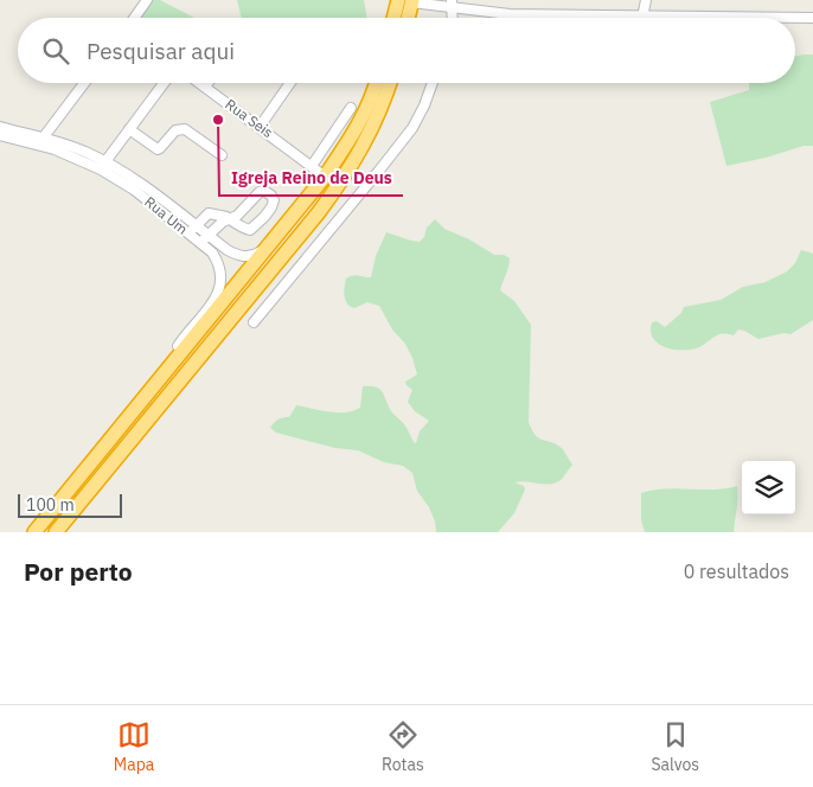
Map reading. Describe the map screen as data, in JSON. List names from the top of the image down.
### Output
{
  "streets": {
    "street": ["Rua Seis", "Rua Um"]
  },
  "places": ["Igreja Reino de Deus"],
  "scale_bar": "100 m",
  "page": {
    "search": "Pesquisar aqui",
    "scale": "100 m",
    "heading": ["Por perto", "0 resultados"],
    "nav": ["Mapa", "Rotas", "Salvos"]
  }
}
